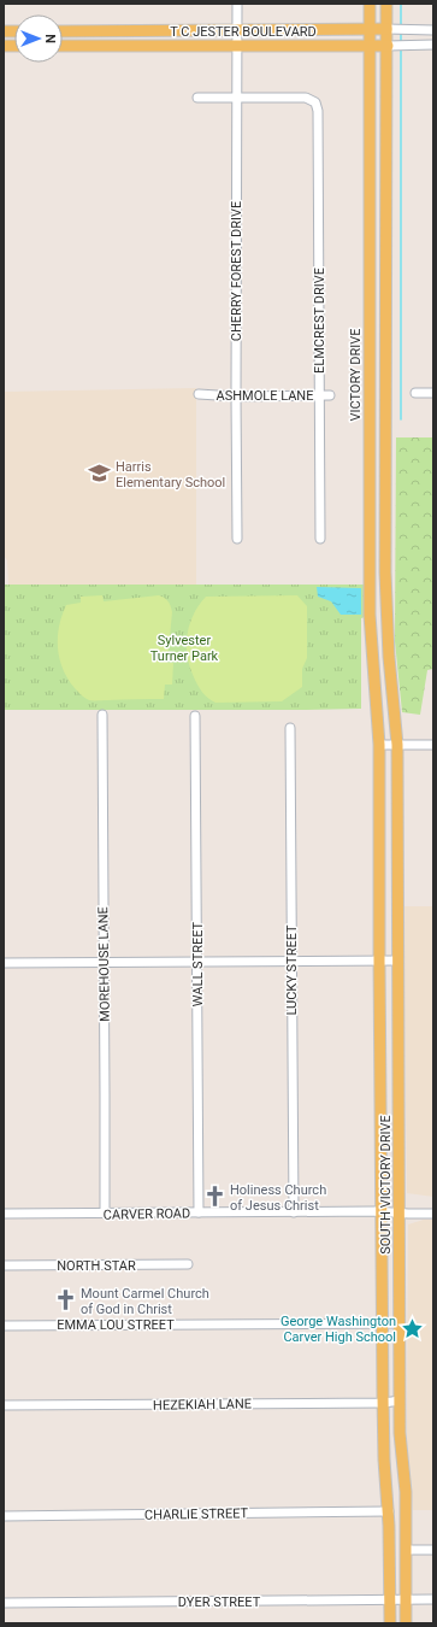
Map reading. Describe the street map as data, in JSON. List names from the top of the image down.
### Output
{
  "streets": {
    "main road": ["T C JESTER BOULEVARD", "VICTORY DRIVE", "SOUTH VICTORY DRIVE"],
    "street": [
      "CHERRY FOREST DRIVE",
      "ELMCREST DRIVE",
      "ASHMOLE LANE",
      "MOREHOUSE LANE",
      "WALL STREET",
      "LUCKY STREET",
      "CARVER ROAD",
      "NORTH STAR",
      "EMMA LOU STREET",
      "HEZEKIAH LANE",
      "CHARLIE STREET",
      "DYER STREET"
    ]
  },
  "crossings": [
    ["T C JESTER BOULEVARD", "CHERRY FOREST DRIVE"],
    ["T C JESTER BOULEVARD", "VICTORY DRIVE"],
    ["CHERRY FOREST DRIVE", "ELMCREST DRIVE"],
    ["CHERRY FOREST DRIVE", "ASHMOLE LANE"],
    ["ELMCREST DRIVE", "ASHMOLE LANE"],
    ["VICTORY DRIVE", "SOUTH VICTORY DRIVE"],
    ["MOREHOUSE LANE", "CARVER ROAD"],
    ["WALL STREET", "CARVER ROAD"],
    ["LUCKY STREET", "CARVER ROAD"],
    ["SOUTH VICTORY DRIVE", "CARVER ROAD"],
    ["SOUTH VICTORY DRIVE", "EMMA LOU STREET"],
    ["SOUTH VICTORY DRIVE", "HEZEKIAH LANE"],
    ["SOUTH VICTORY DRIVE", "CHARLIE STREET"],
    ["SOUTH VICTORY DRIVE", "DYER STREET"]
  ],
  "parks": ["Sylvester Turner Park"],
  "places": {
    "school or university": ["Harris Elementary School"],
    "church": ["Holiness Church of Jesus Christ", "Mount Carmel Church of God in Christ"],
    "place": ["George Washington Carver High School"]
  },
  "north": "right"
}
